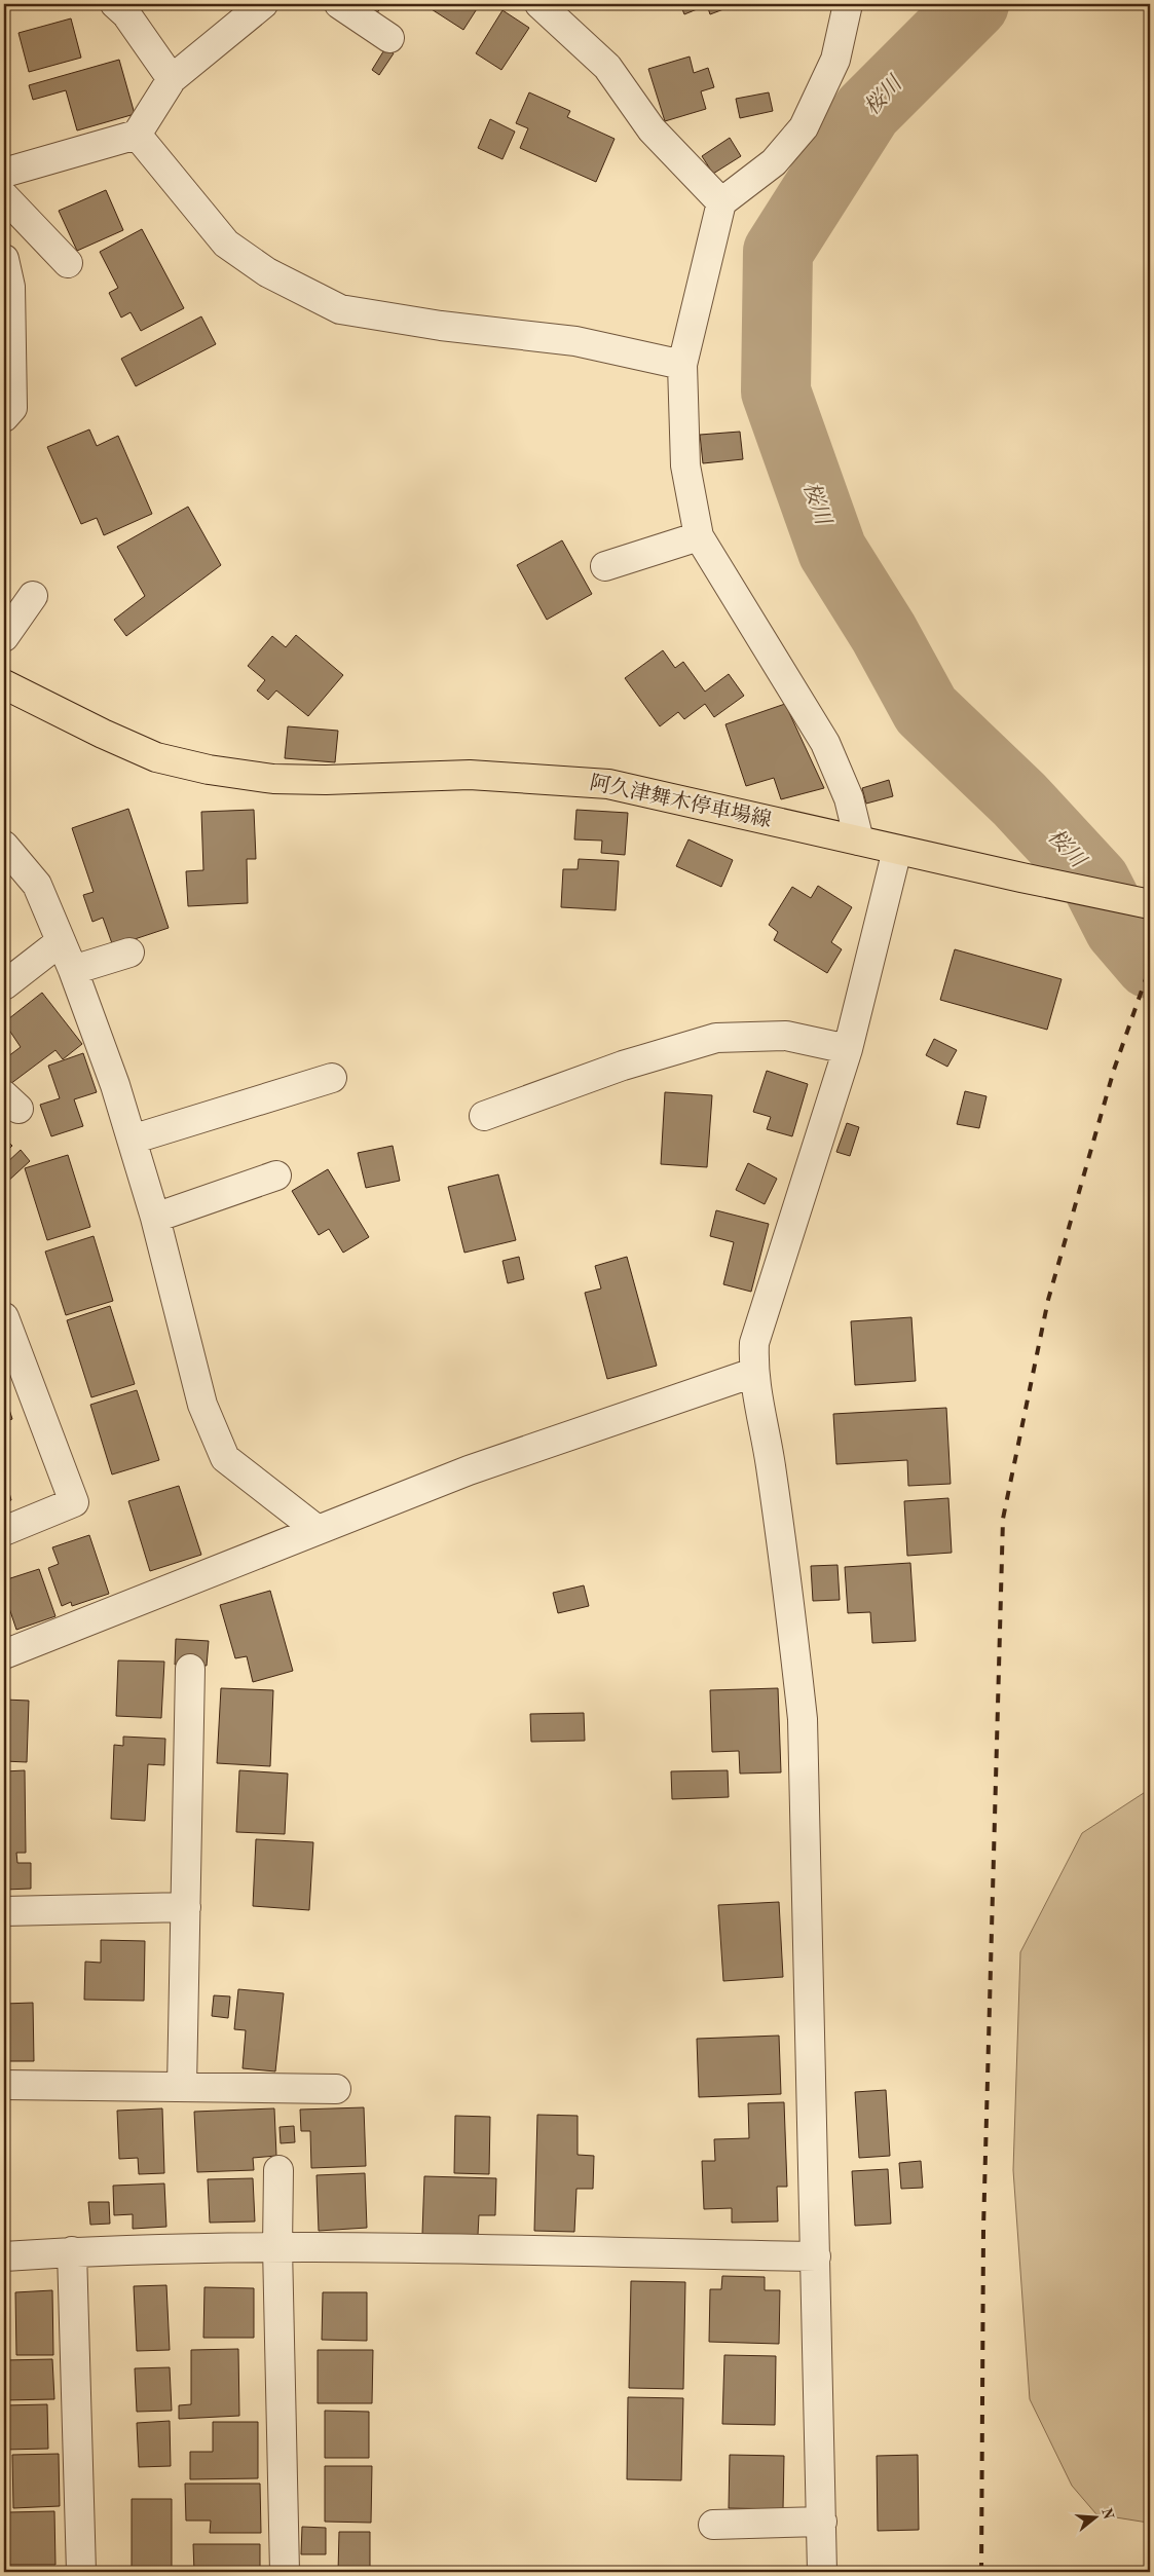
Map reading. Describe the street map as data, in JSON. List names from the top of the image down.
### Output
{
  "streets": {
    "main road": ["阿久津舞木停車場線"]
  },
  "water": ["桜川"],
  "north": "right"
}
